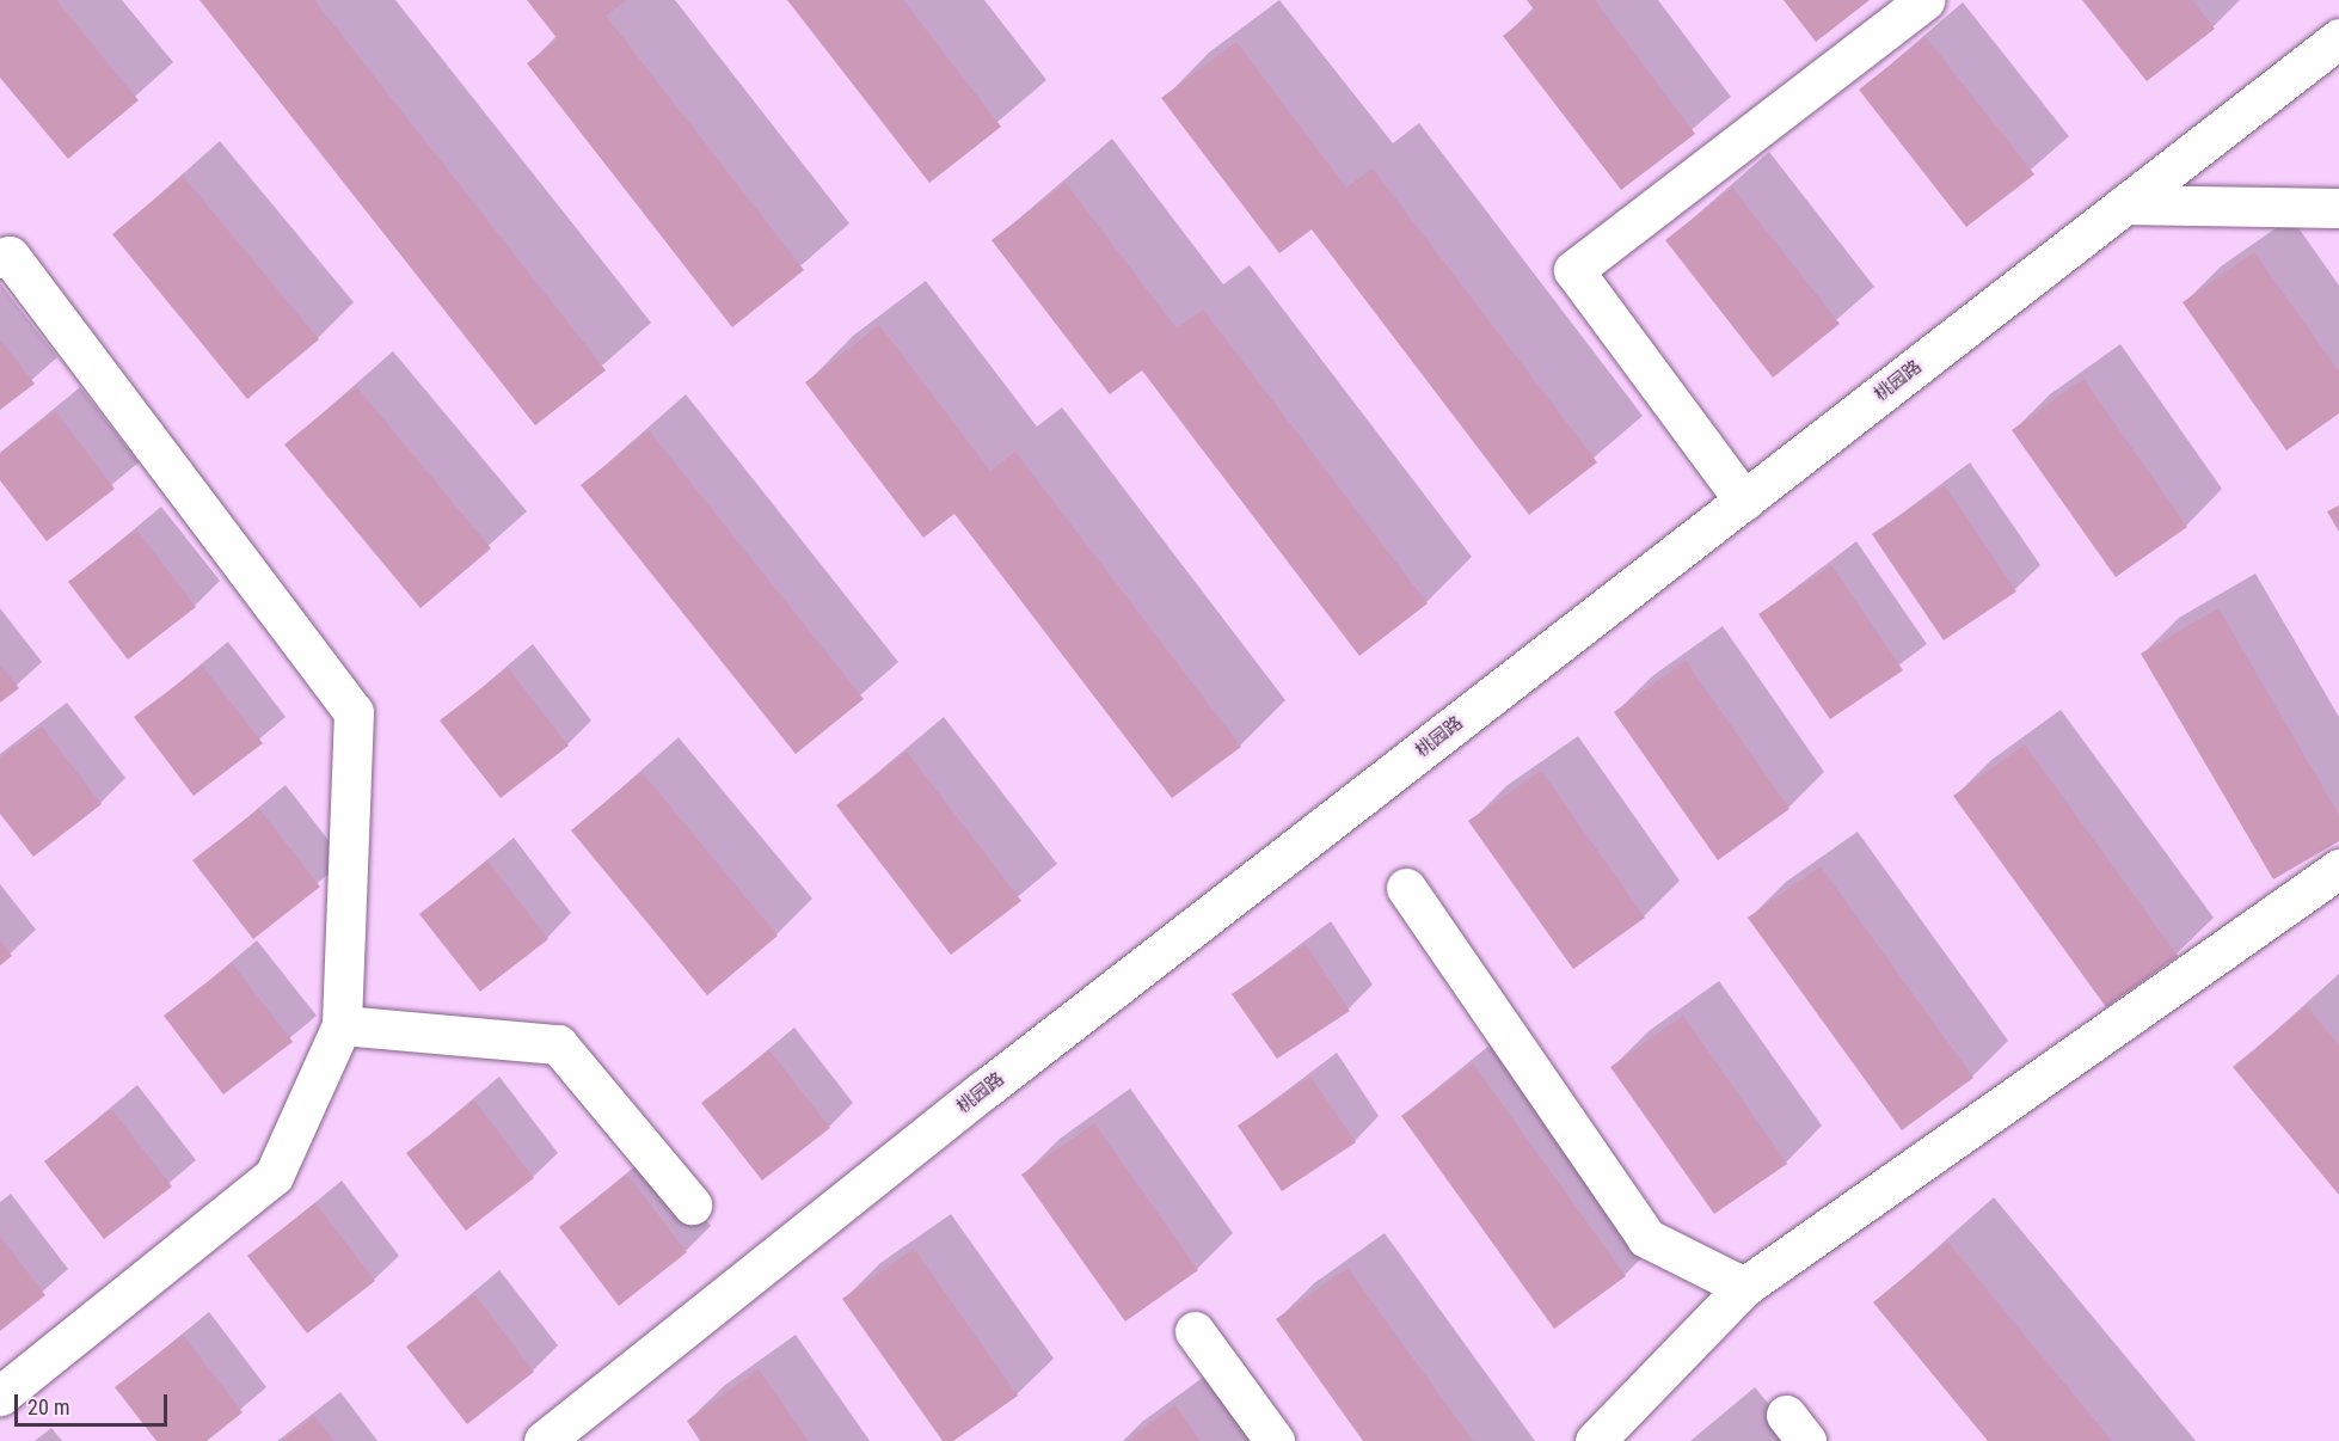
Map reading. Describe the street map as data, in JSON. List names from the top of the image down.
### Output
{
  "streets": {
    "street": ["桃园路"]
  },
  "scale_bar": "20 m"
}
